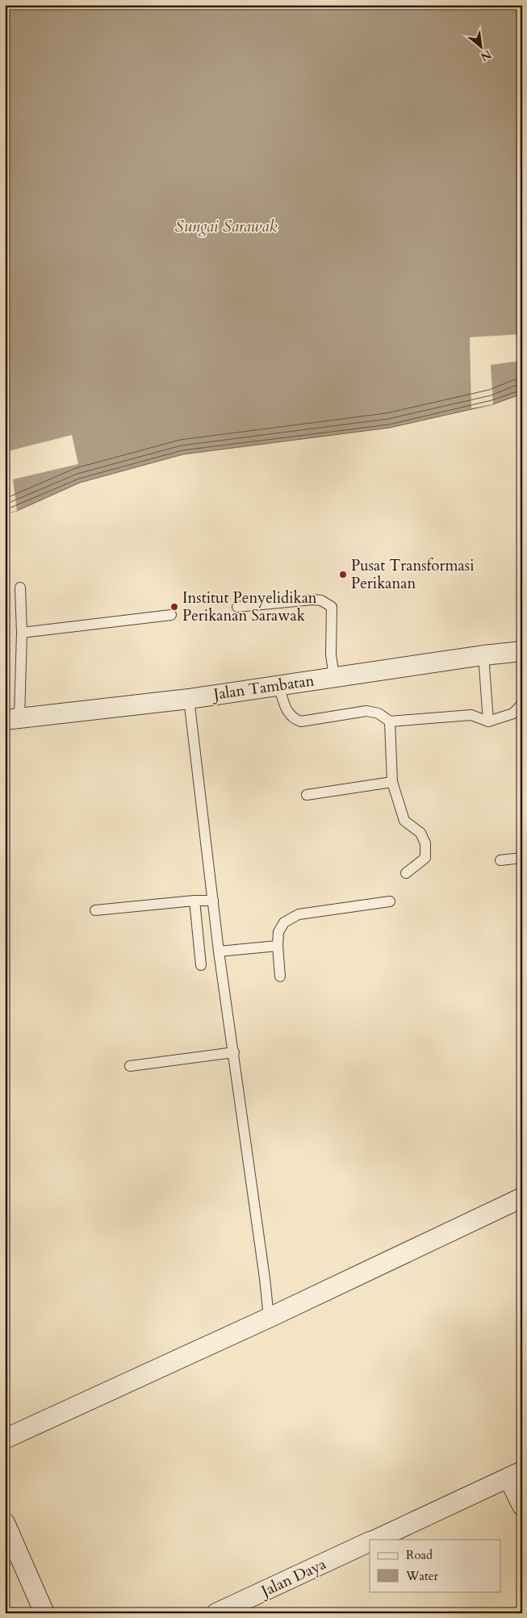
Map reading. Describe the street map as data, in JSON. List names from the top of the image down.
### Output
{
  "streets": {
    "street": ["Jalan Tambatan", "Jalan Daya"]
  },
  "water": ["Sungai Sarawak"],
  "places": ["Pusat Transformasi Perikanan", "Institut Penyelidikan Perikanan Sarawak"],
  "legend": ["Road", "Water"],
  "north": "bottom right"
}
